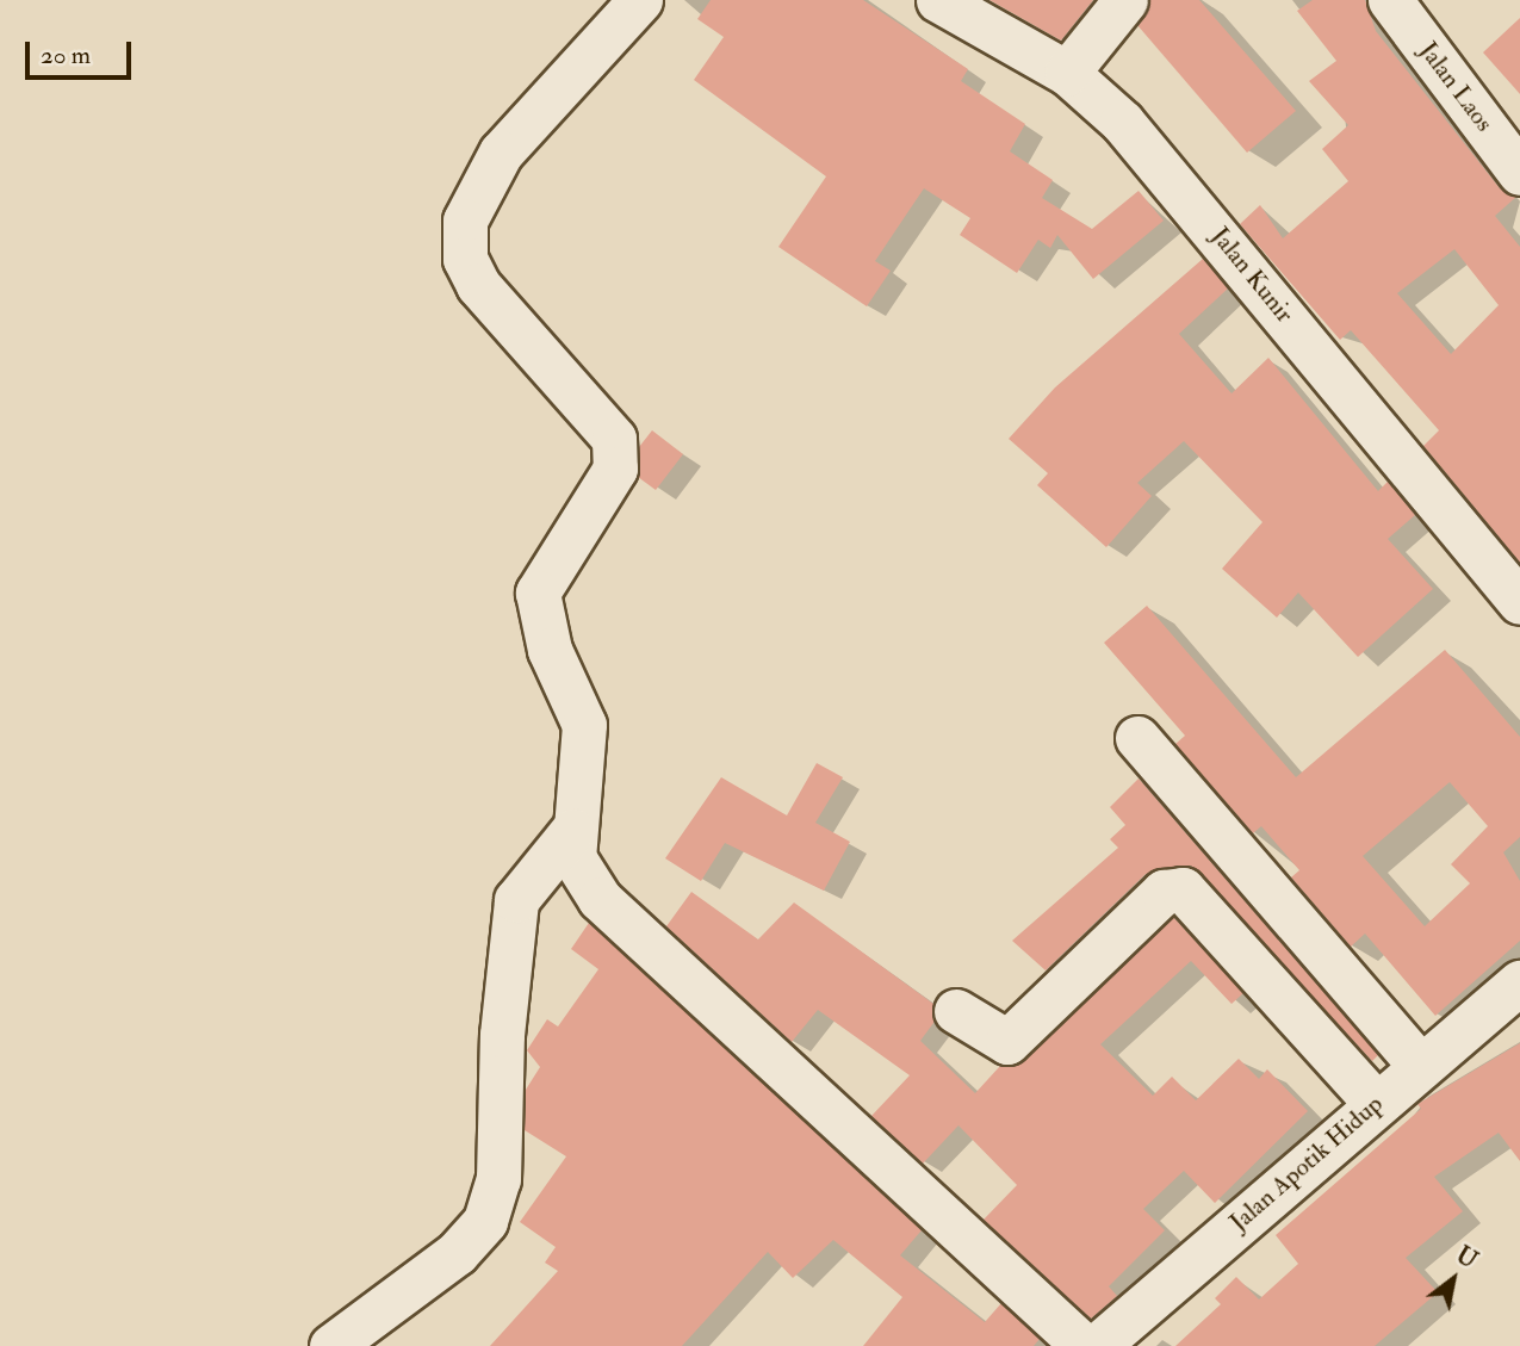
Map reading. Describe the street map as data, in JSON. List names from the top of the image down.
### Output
{
  "streets": {
    "street": ["Jalan Laos", "Jalan Kunir", "Jalan Apotik Hidup"]
  },
  "scale_bar": "20 m",
  "north": "top right"
}
